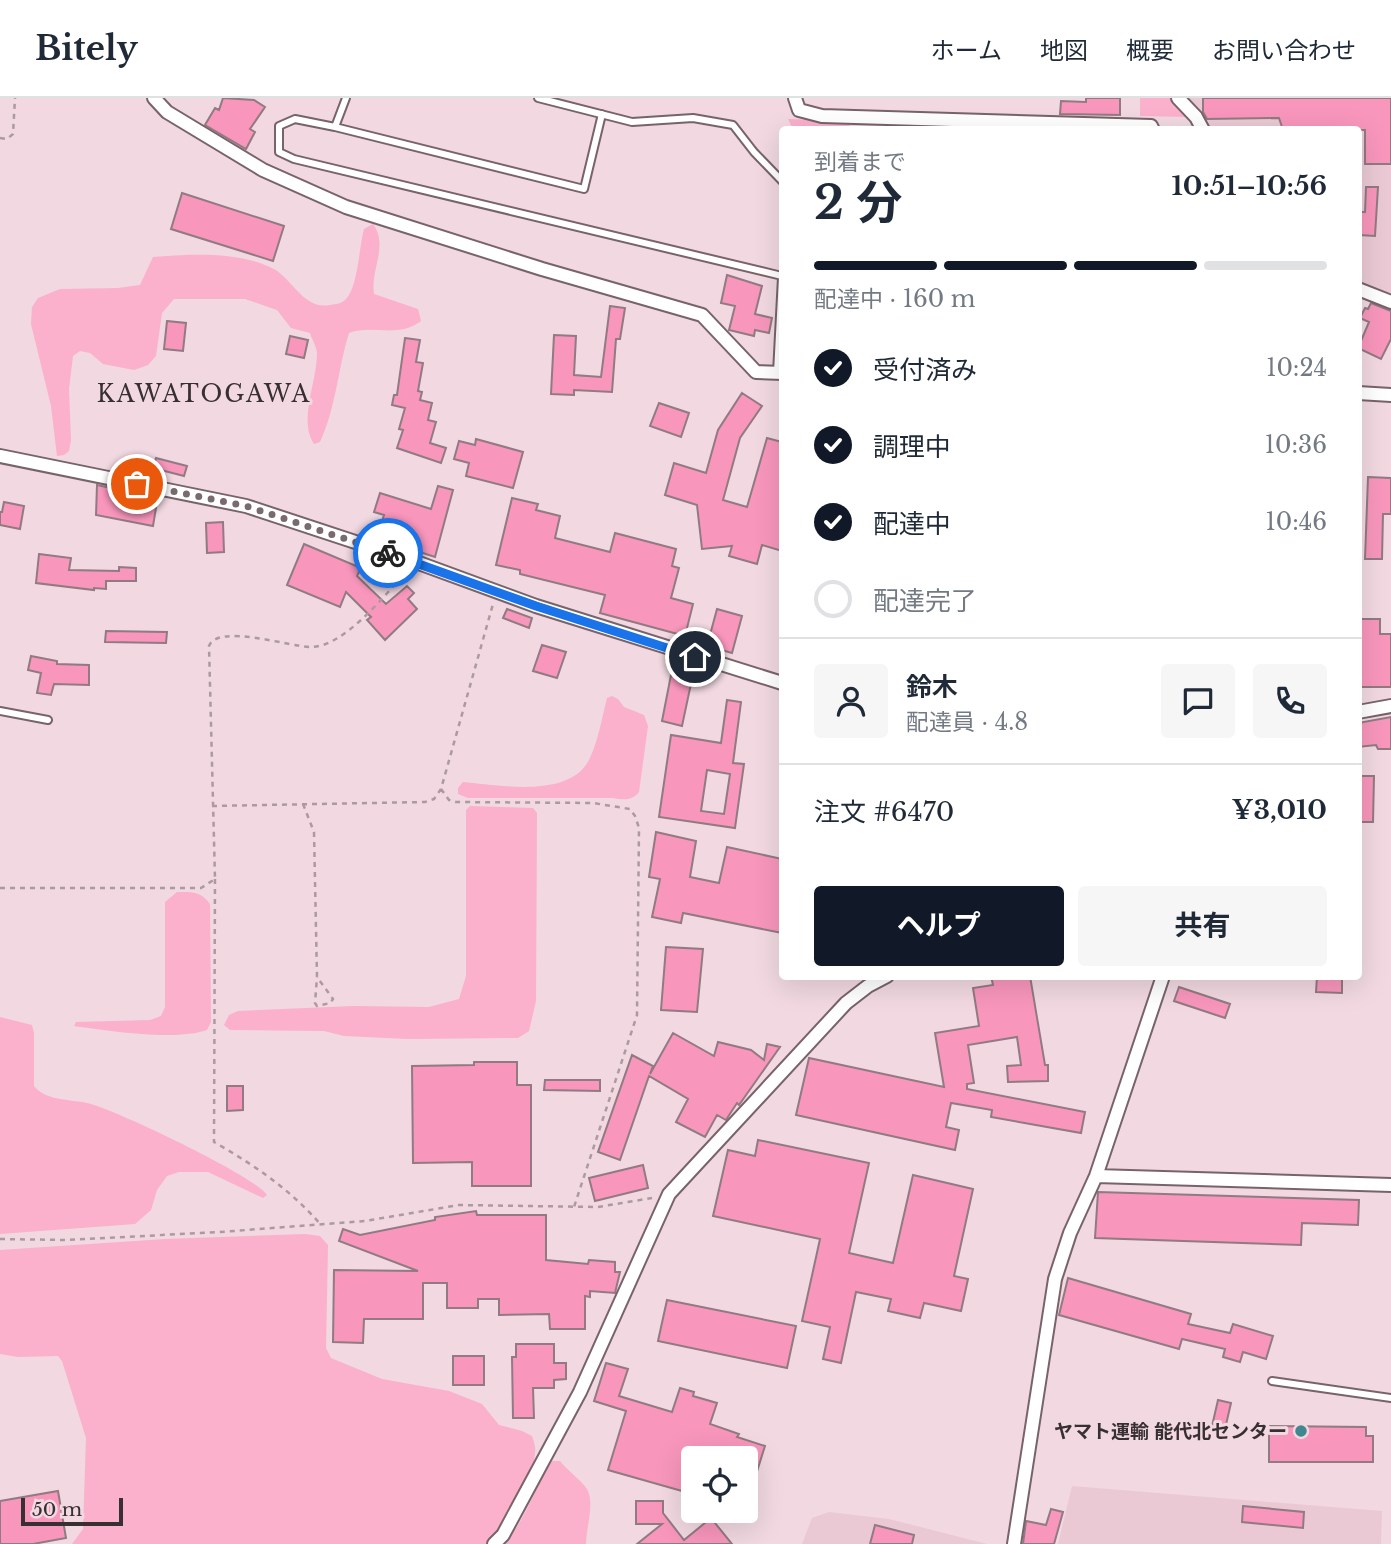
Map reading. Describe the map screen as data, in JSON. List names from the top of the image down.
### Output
{
  "districts": ["KAWATOGAWA"],
  "places": ["ヤマト運輸 能代北センター"],
  "scale_bar": "50 m",
  "page": {
    "header": "Bitely",
    "nav": [
      "ホーム",
      "地図",
      "概要",
      "お問い合わせ"
    ],
    "heading": ["2 分", "到着まで", "10:51–10:56"],
    "panel": [
      "鈴木",
      "配達員 · 4.8",
      "注文 #6470",
      "¥3,010"
    ],
    "bar": "配達中 · 160 m",
    "list": [
      ["受付済み", "10:24"],
      ["調理中", "10:36"],
      ["配達中", "10:46"],
      "配達完了"
    ],
    "buttons": ["ヘルプ", "共有"],
    "scale": "50 m"
  }
}
